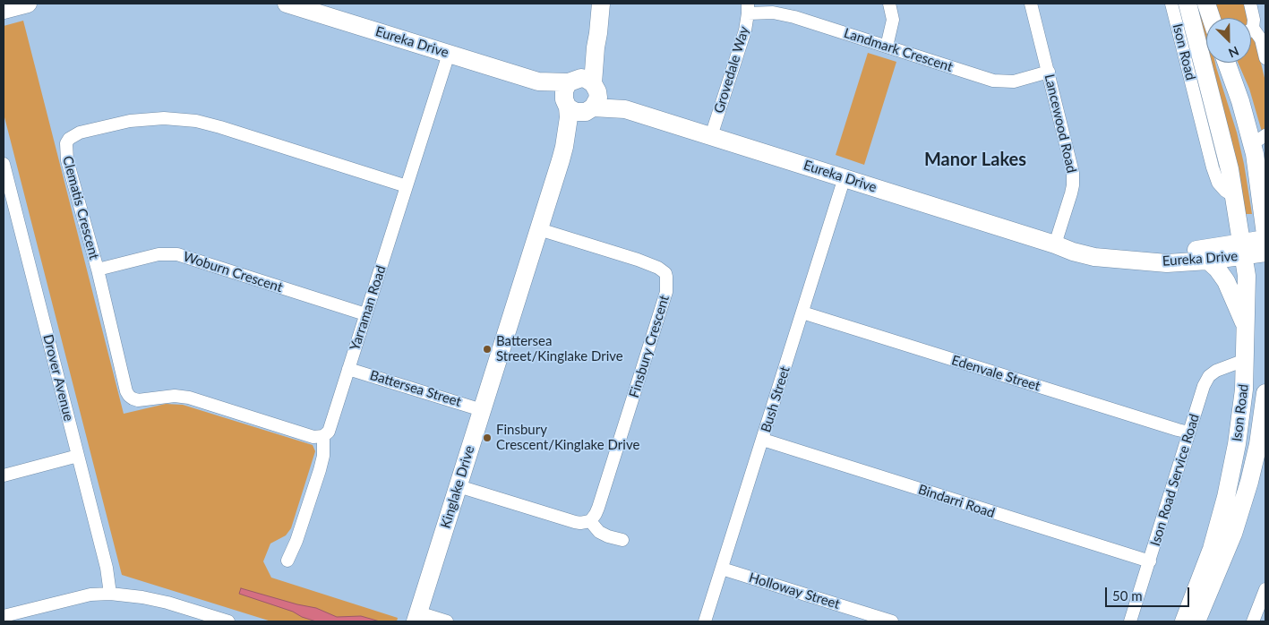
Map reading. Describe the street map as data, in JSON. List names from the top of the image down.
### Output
{
  "streets": {
    "street": [
      "Eureka Drive",
      "Landmark Crescent",
      "Ison Road",
      "Grovedale Way",
      "Lancewood Road",
      "Clematis Crescent",
      "Woburn Crescent",
      "Yarraman Road",
      "Finsbury Crescent",
      "Edenvale Street",
      "Drover Avenue",
      "Battersea Street",
      "Bush Street",
      "Ison Road Service Road",
      "Kinglake Drive",
      "Bindarri Road",
      "Holloway Street"
    ]
  },
  "crossings": [
    ["Eureka Drive", "Ison Road"],
    ["Eureka Drive", "Grovedale Way"],
    ["Eureka Drive", "Lancewood Road"],
    ["Eureka Drive", "Yarraman Road"],
    ["Eureka Drive", "Bush Street"],
    ["Eureka Drive", "Kinglake Drive"],
    ["Landmark Crescent", "Grovedale Way"],
    ["Landmark Crescent", "Lancewood Road"],
    ["Ison Road", "Ison Road Service Road"],
    ["Clematis Crescent", "Woburn Crescent"],
    ["Clematis Crescent", "Yarraman Road"],
    ["Woburn Crescent", "Yarraman Road"],
    ["Yarraman Road", "Battersea Street"],
    ["Finsbury Crescent", "Kinglake Drive"],
    ["Edenvale Street", "Bush Street"],
    ["Edenvale Street", "Ison Road Service Road"],
    ["Battersea Street", "Kinglake Drive"],
    ["Bush Street", "Bindarri Road"],
    ["Bush Street", "Holloway Street"],
    ["Ison Road Service Road", "Bindarri Road"]
  ],
  "districts": ["Manor Lakes"],
  "places": ["Battersea Street/Kinglake Drive", "Finsbury Crescent/Kinglake Drive"],
  "scale_bar": "50 m",
  "north": "bottom right"
}
